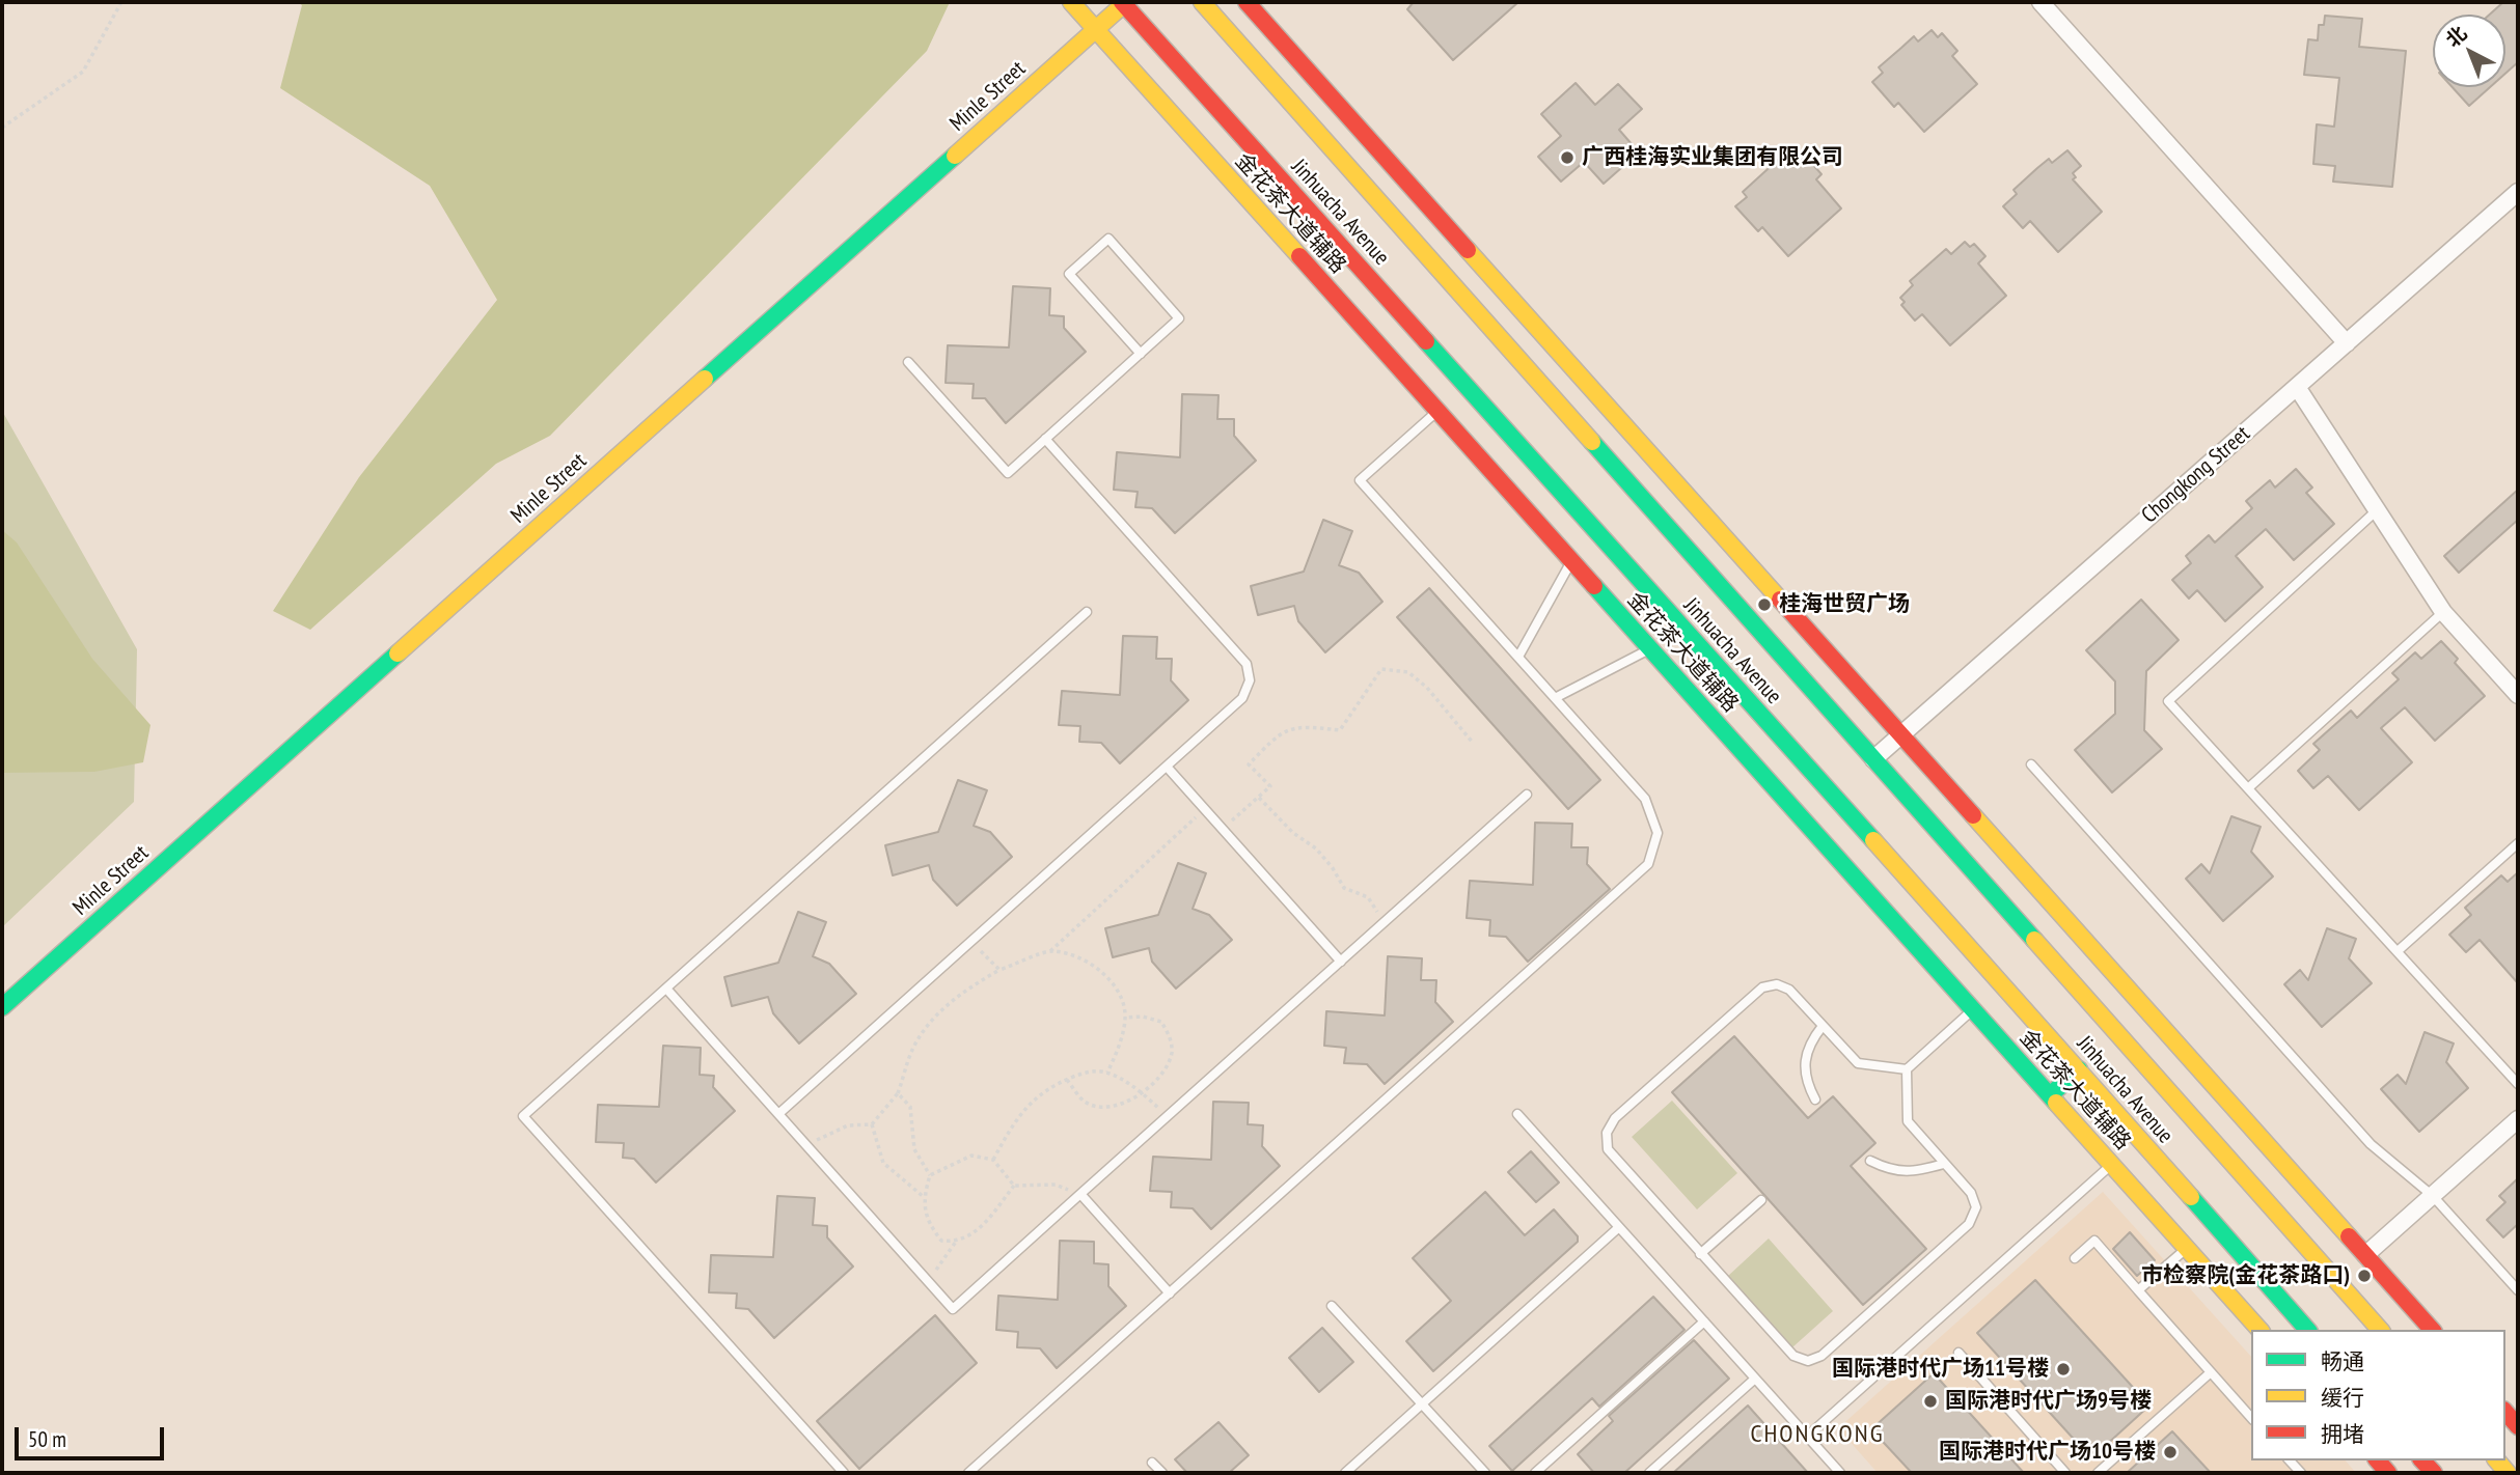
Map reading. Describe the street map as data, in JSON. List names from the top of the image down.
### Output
{
  "streets": {
    "main road": ["Minle Street", "Jinhuacha Avenue", "金花茶大道辅路"],
    "street": ["Chongkong Street"]
  },
  "crossings": [
    ["Minle Street", "Jinhuacha Avenue"],
    ["Minle Street", "金花茶大道辅路"],
    ["Jinhuacha Avenue", "Chongkong Street"]
  ],
  "districts": ["CHONGKONG"],
  "places": [
    "广西桂海实业集团有限公司",
    "桂海世贸广场",
    "市检察院(金花茶路口)",
    "国际港时代广场11号楼",
    "国际港时代广场9号楼",
    "国际港时代广场10号楼"
  ],
  "legend": ["畅通", "缓行", "拥堵"],
  "scale_bar": "50 m",
  "north": "top left"
}
